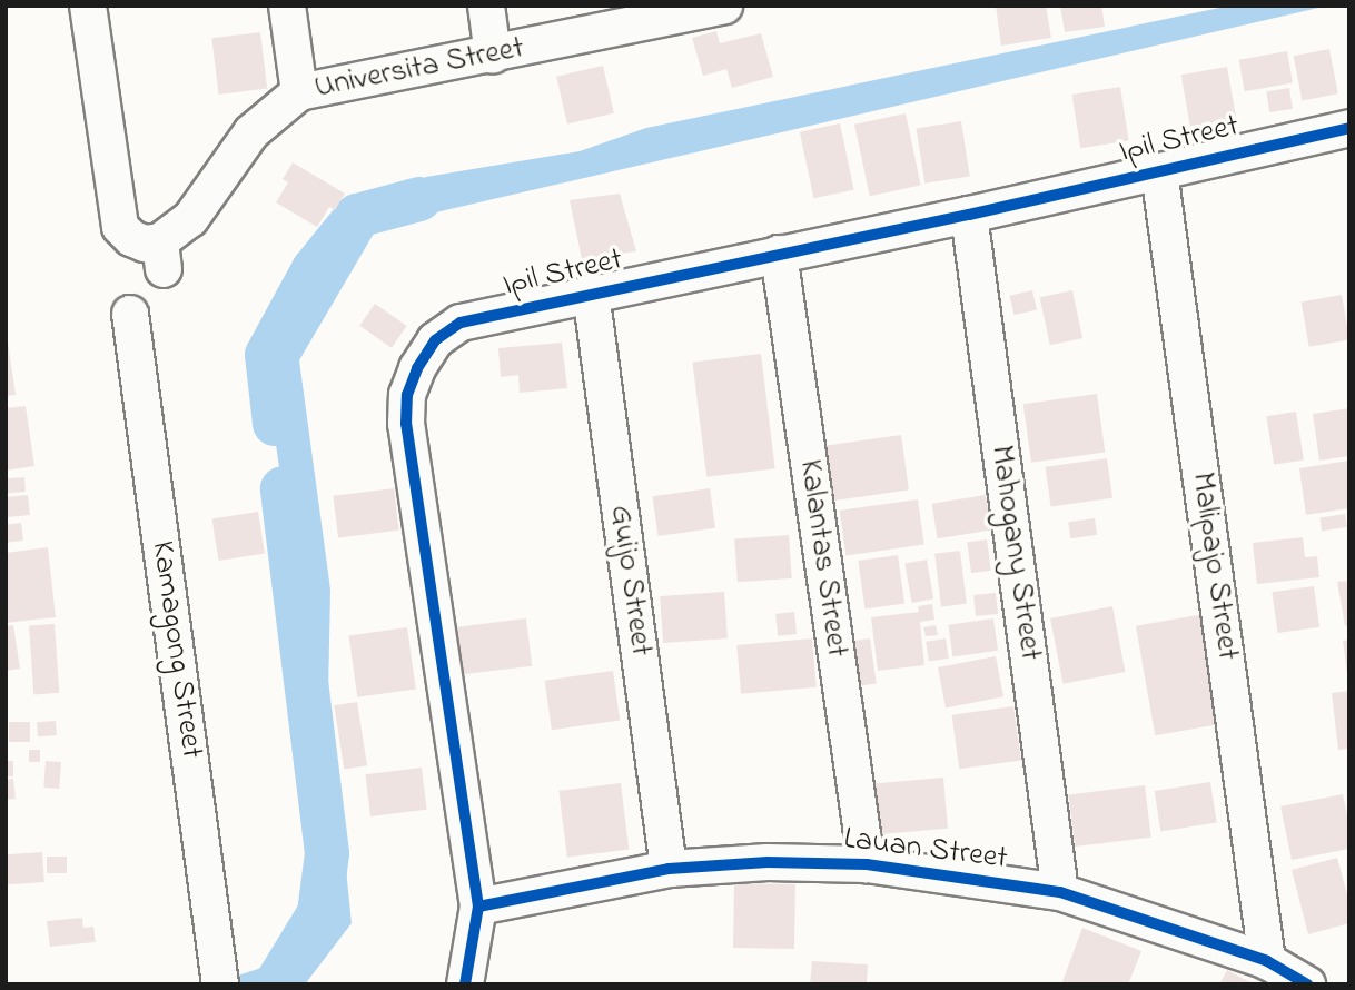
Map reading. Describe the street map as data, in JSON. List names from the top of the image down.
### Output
{
  "streets": {
    "street": [
      "Universita Street",
      "Ipil Street",
      "Mahogany Street",
      "Kalantas Street",
      "Malipajo Street",
      "Guijo Street",
      "Kamagong Street",
      "Lauan Street"
    ]
  },
  "crossings": [
    ["Ipil Street", "Mahogany Street"],
    ["Ipil Street", "Kalantas Street"],
    ["Ipil Street", "Malipajo Street"],
    ["Ipil Street", "Guijo Street"],
    ["Ipil Street", "Lauan Street"],
    ["Mahogany Street", "Lauan Street"],
    ["Kalantas Street", "Lauan Street"],
    ["Malipajo Street", "Lauan Street"],
    ["Guijo Street", "Lauan Street"]
  ]
}
